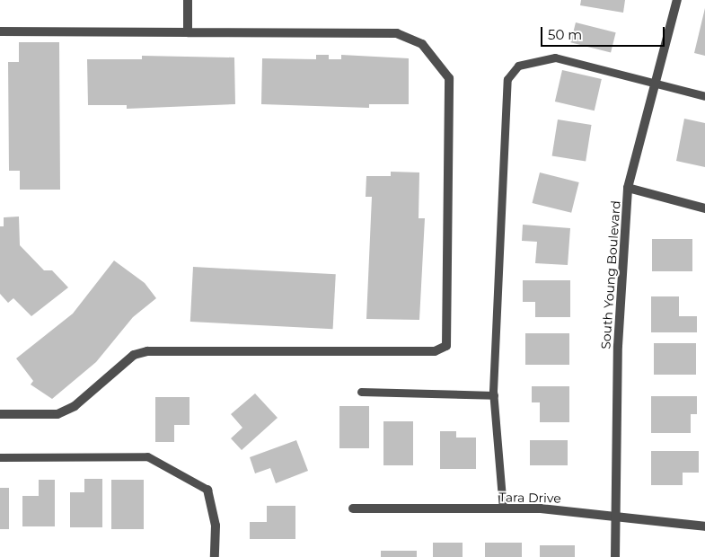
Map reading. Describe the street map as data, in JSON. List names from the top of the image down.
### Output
{
  "streets": {
    "street": ["South Young Boulevard", "Tara Drive"]
  },
  "crossings": [
    ["South Young Boulevard", "Tara Drive"]
  ],
  "scale_bar": "50 m"
}
